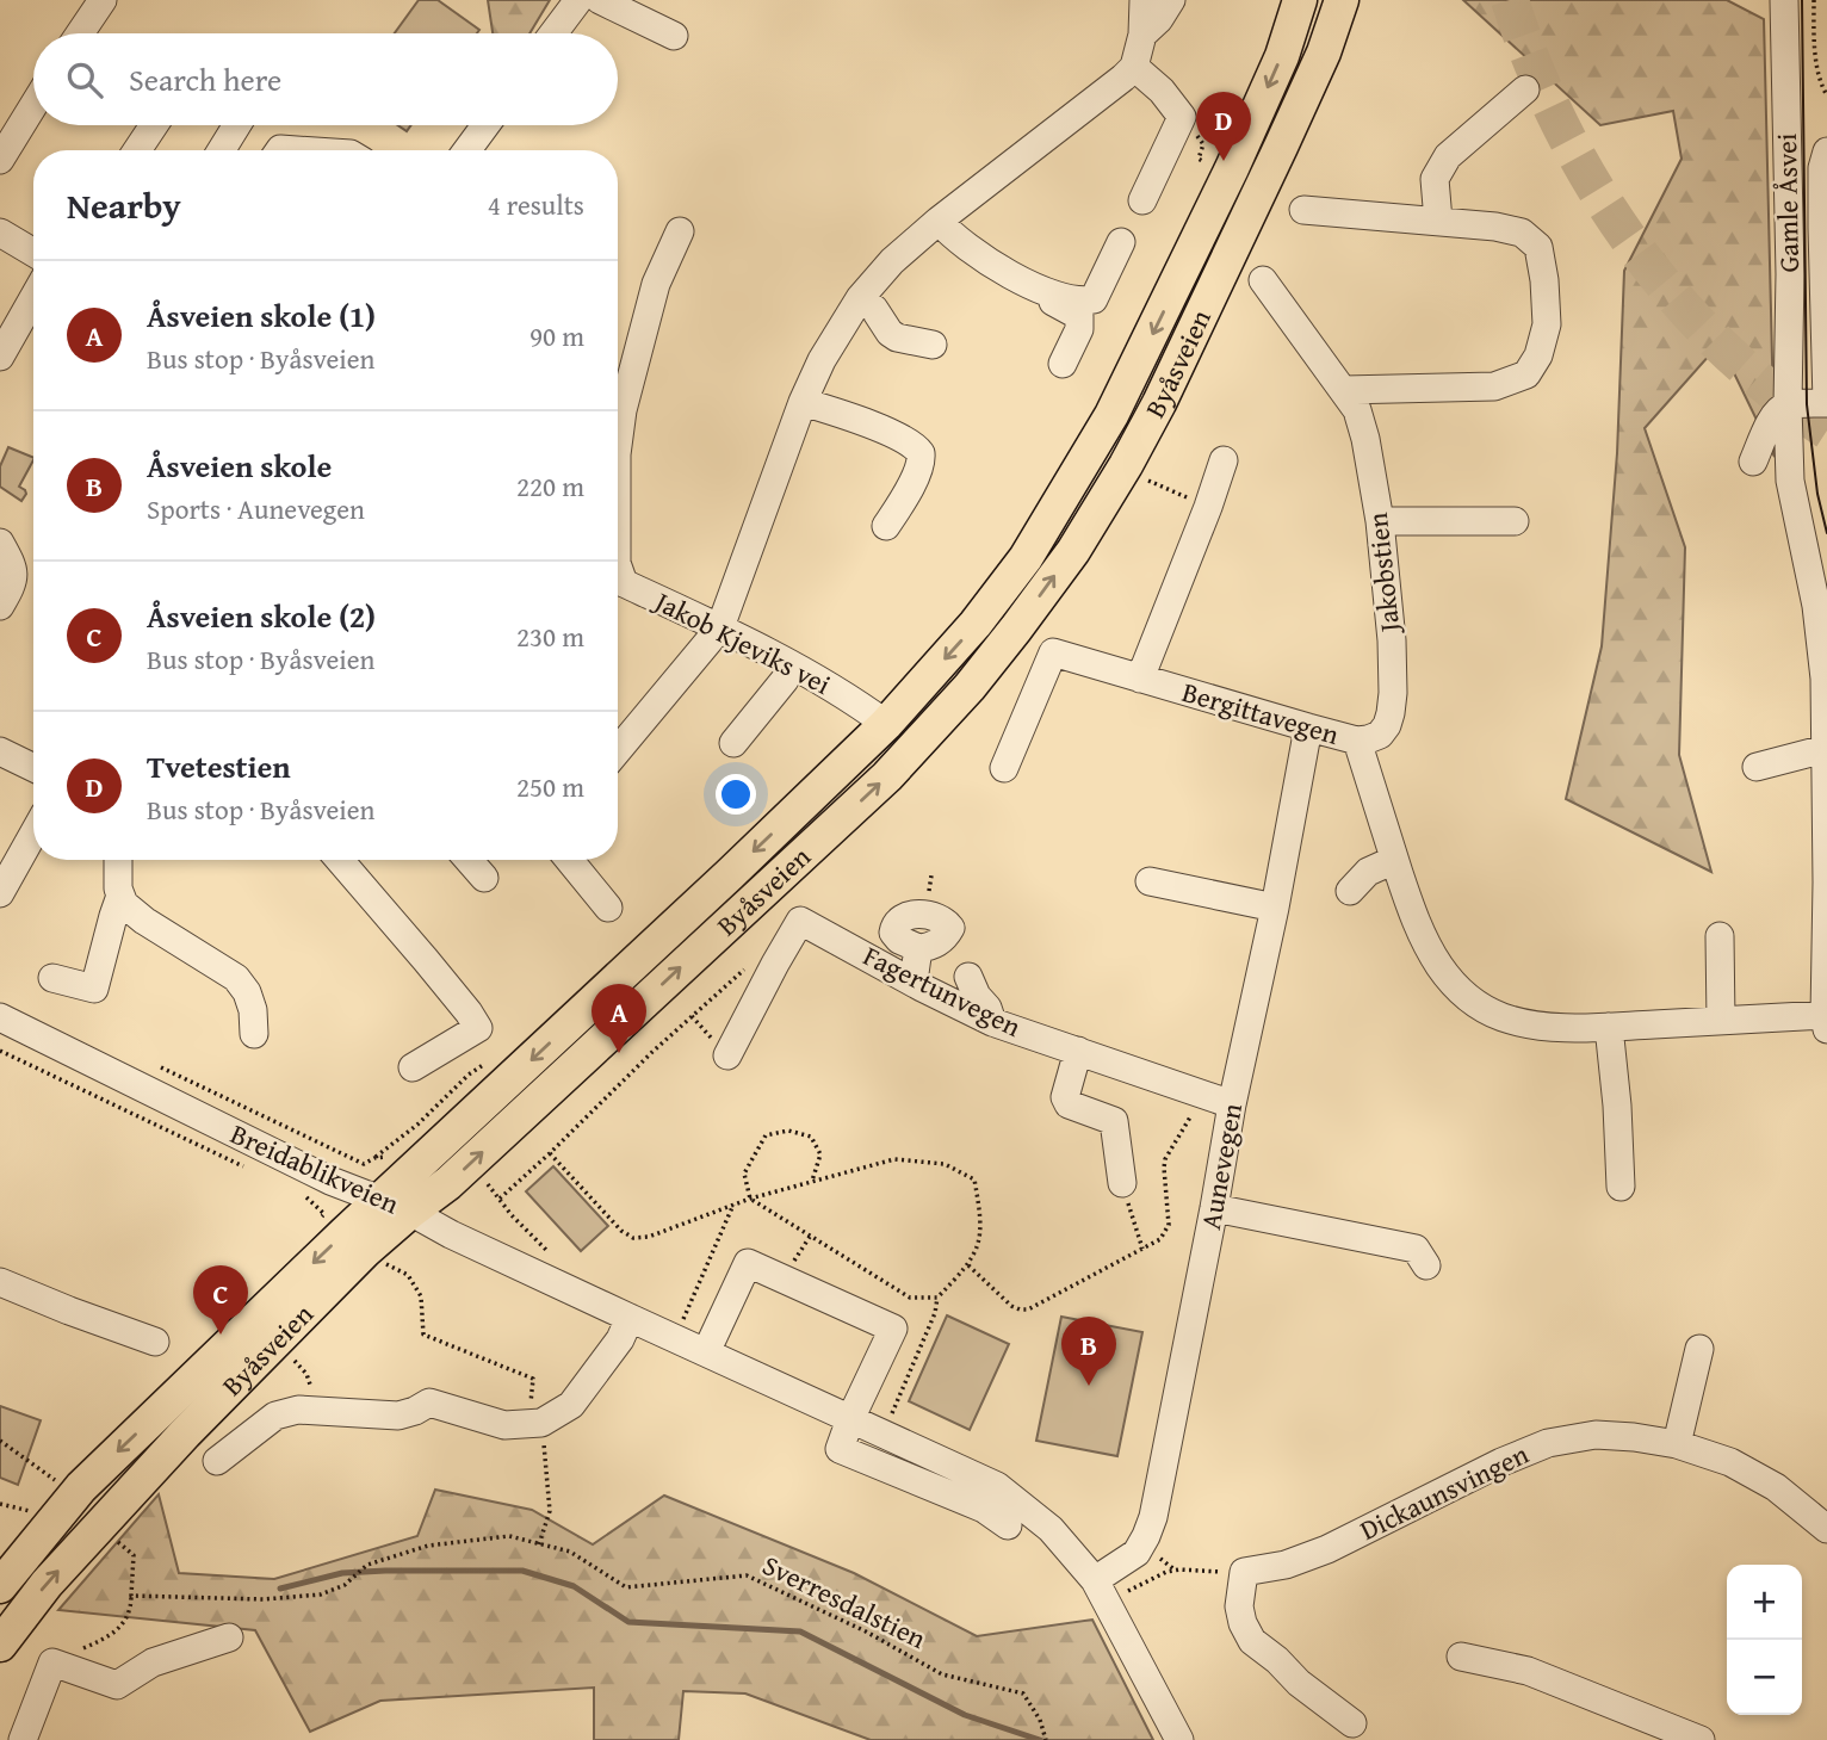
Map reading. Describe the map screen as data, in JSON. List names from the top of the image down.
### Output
{
  "streets": {
    "main road": ["Byåsveien"],
    "street": [
      "Gamle Åsvei",
      "Jakobstien",
      "Jakob Kjeviks vei",
      "Bergittavegen",
      "Fagertunvegen",
      "Aunevegen",
      "Breidablikveien",
      "Dickaunsvingen"
    ],
    "path": ["Sverresdalstien"]
  },
  "crossings": [
    ["Gamle Åsvei", "Bergittavegen"],
    ["Byåsveien", "Jakob Kjeviks vei"],
    ["Byåsveien", "Breidablikveien"],
    ["Jakobstien", "Bergittavegen"],
    ["Bergittavegen", "Aunevegen"],
    ["Fagertunvegen", "Aunevegen"],
    ["Aunevegen", "Breidablikveien"]
  ],
  "page": {
    "search": "Search here",
    "pins": [
      "D",
      "A",
      "C",
      "B"
    ],
    "heading": ["Nearby", "4 results"],
    "list": [
      {
        "mark": "A",
        "name": "Åsveien skole (1)",
        "note": "Bus stop · Byåsveien",
        "value": "90 m"
      },
      {
        "mark": "B",
        "name": "Åsveien skole",
        "note": "Sports · Aunevegen",
        "value": "220 m"
      },
      {
        "mark": "C",
        "name": "Åsveien skole (2)",
        "note": "Bus stop · Byåsveien",
        "value": "230 m"
      },
      {
        "mark": "D",
        "name": "Tvetestien",
        "note": "Bus stop · Byåsveien",
        "value": "250 m"
      }
    ],
    "map_buttons": ["+", "−"]
  }
}
